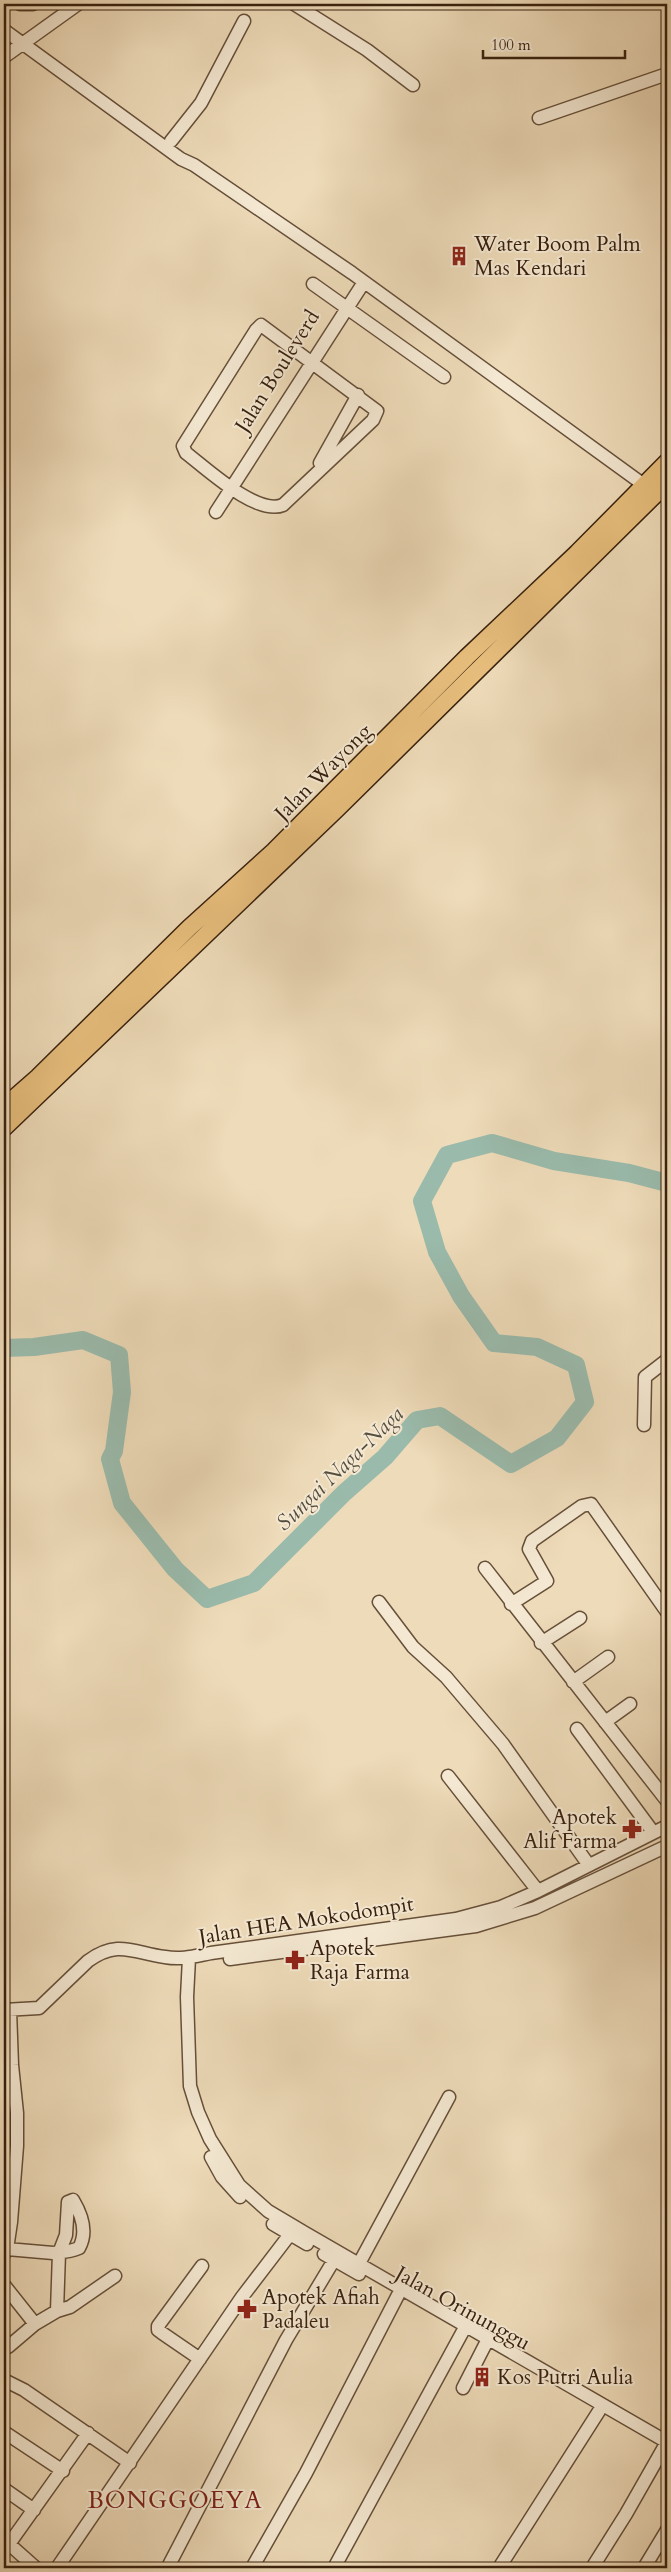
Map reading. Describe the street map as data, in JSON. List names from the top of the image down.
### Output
{
  "streets": {
    "main road": ["Jalan Wayong"],
    "street": ["Jalan Bouleverd", "Jalan HEA Mokodompit", "Jalan Orinunggu"]
  },
  "crossings": [
    ["Jalan HEA Mokodompit", "Jalan Orinunggu"]
  ],
  "districts": ["BONGGOEYA"],
  "water": ["Sungai Naga-Naga"],
  "places": {
    "building": ["Water Boom Palm Mas Kendari", "Kos Putri Aulia"],
    "pharmacy": ["Apotek Alif Farma", "Apotek Raja Farma", "Apotek Afiah Padaleu"]
  },
  "scale_bar": "100 m"
}
